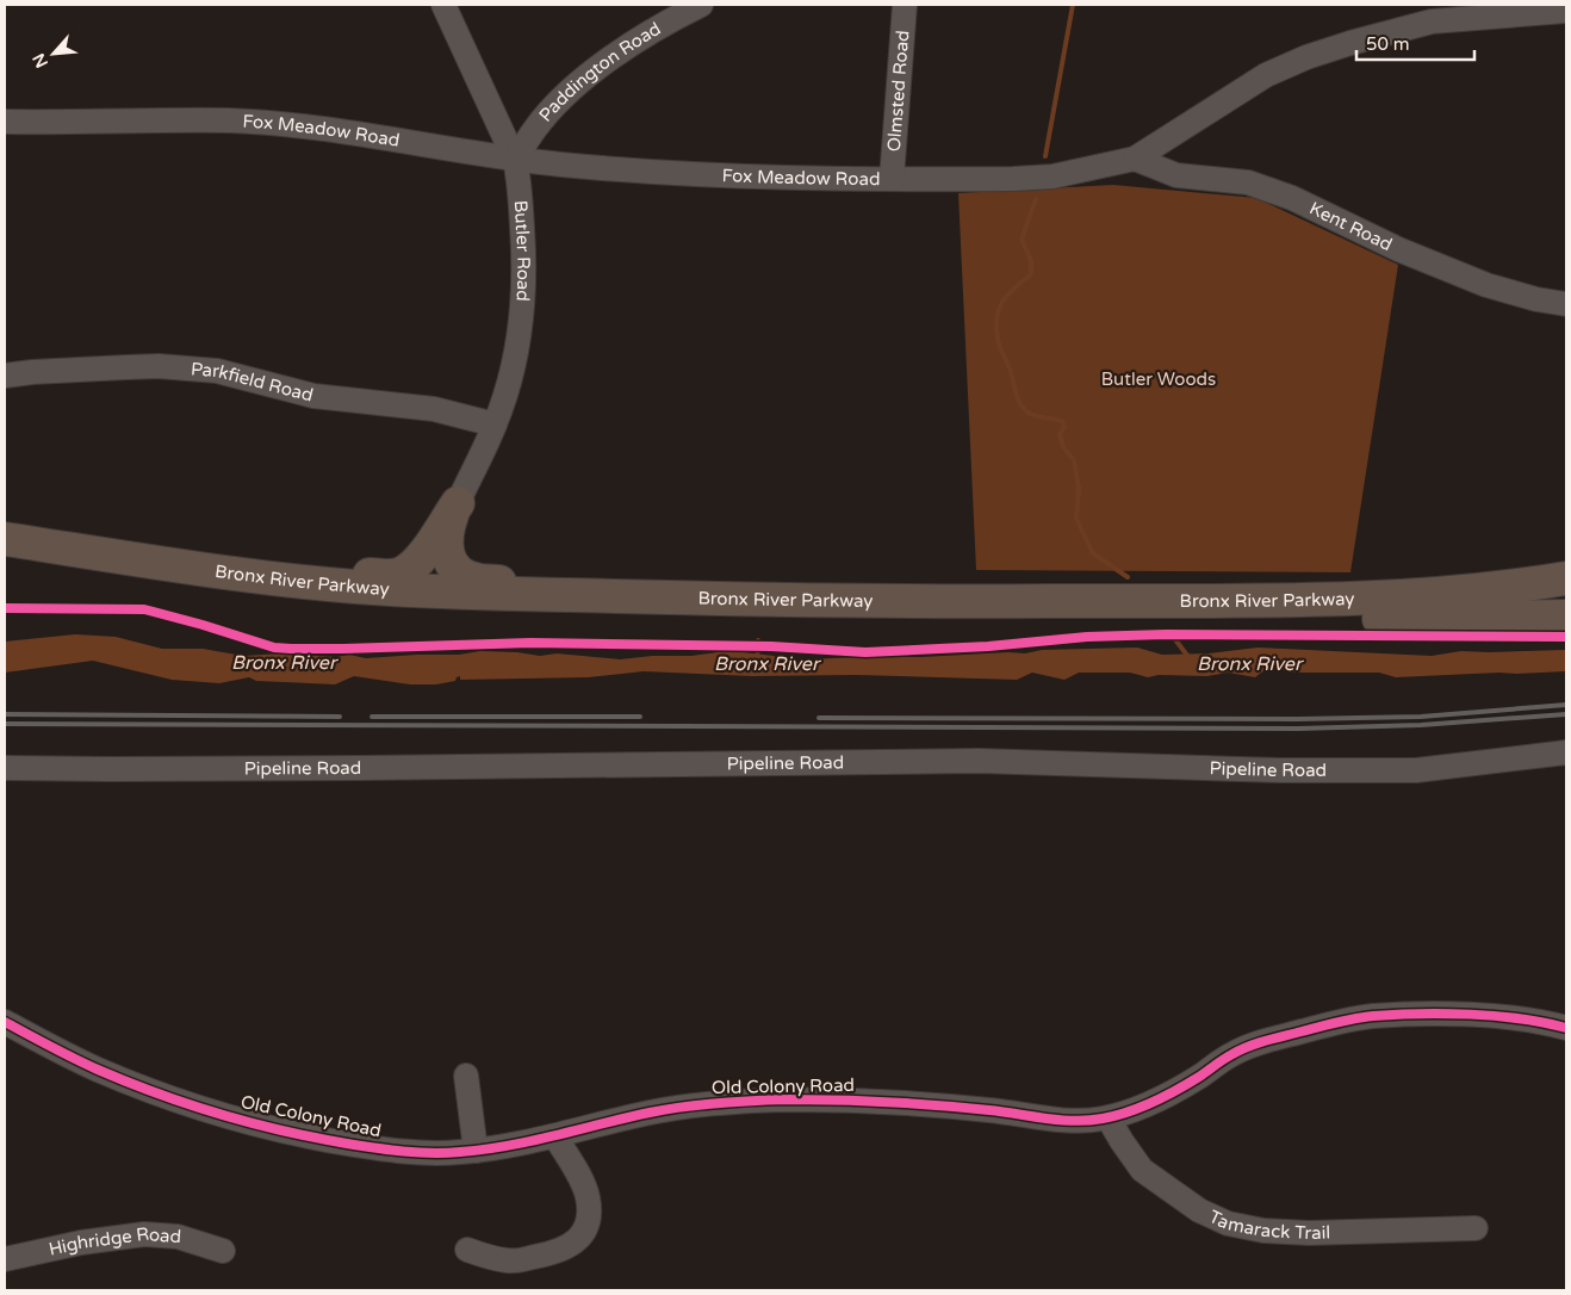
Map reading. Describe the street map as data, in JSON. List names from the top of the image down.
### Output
{
  "streets": {
    "highway": ["Bronx River Parkway"],
    "street": [
      "Paddington Road",
      "Olmsted Road",
      "Fox Meadow Road",
      "Kent Road",
      "Butler Road",
      "Parkfield Road",
      "Pipeline Road",
      "Old Colony Road",
      "Tamarack Trail",
      "Highridge Road"
    ]
  },
  "crossings": [
    ["Paddington Road", "Fox Meadow Road"],
    ["Paddington Road", "Butler Road"],
    ["Olmsted Road", "Fox Meadow Road"],
    ["Fox Meadow Road", "Kent Road"],
    ["Fox Meadow Road", "Butler Road"],
    ["Butler Road", "Parkfield Road"],
    ["Old Colony Road", "Tamarack Trail"]
  ],
  "water": ["Bronx River"],
  "parks": ["Butler Woods"],
  "scale_bar": "50 m",
  "north": "bottom left"
}
